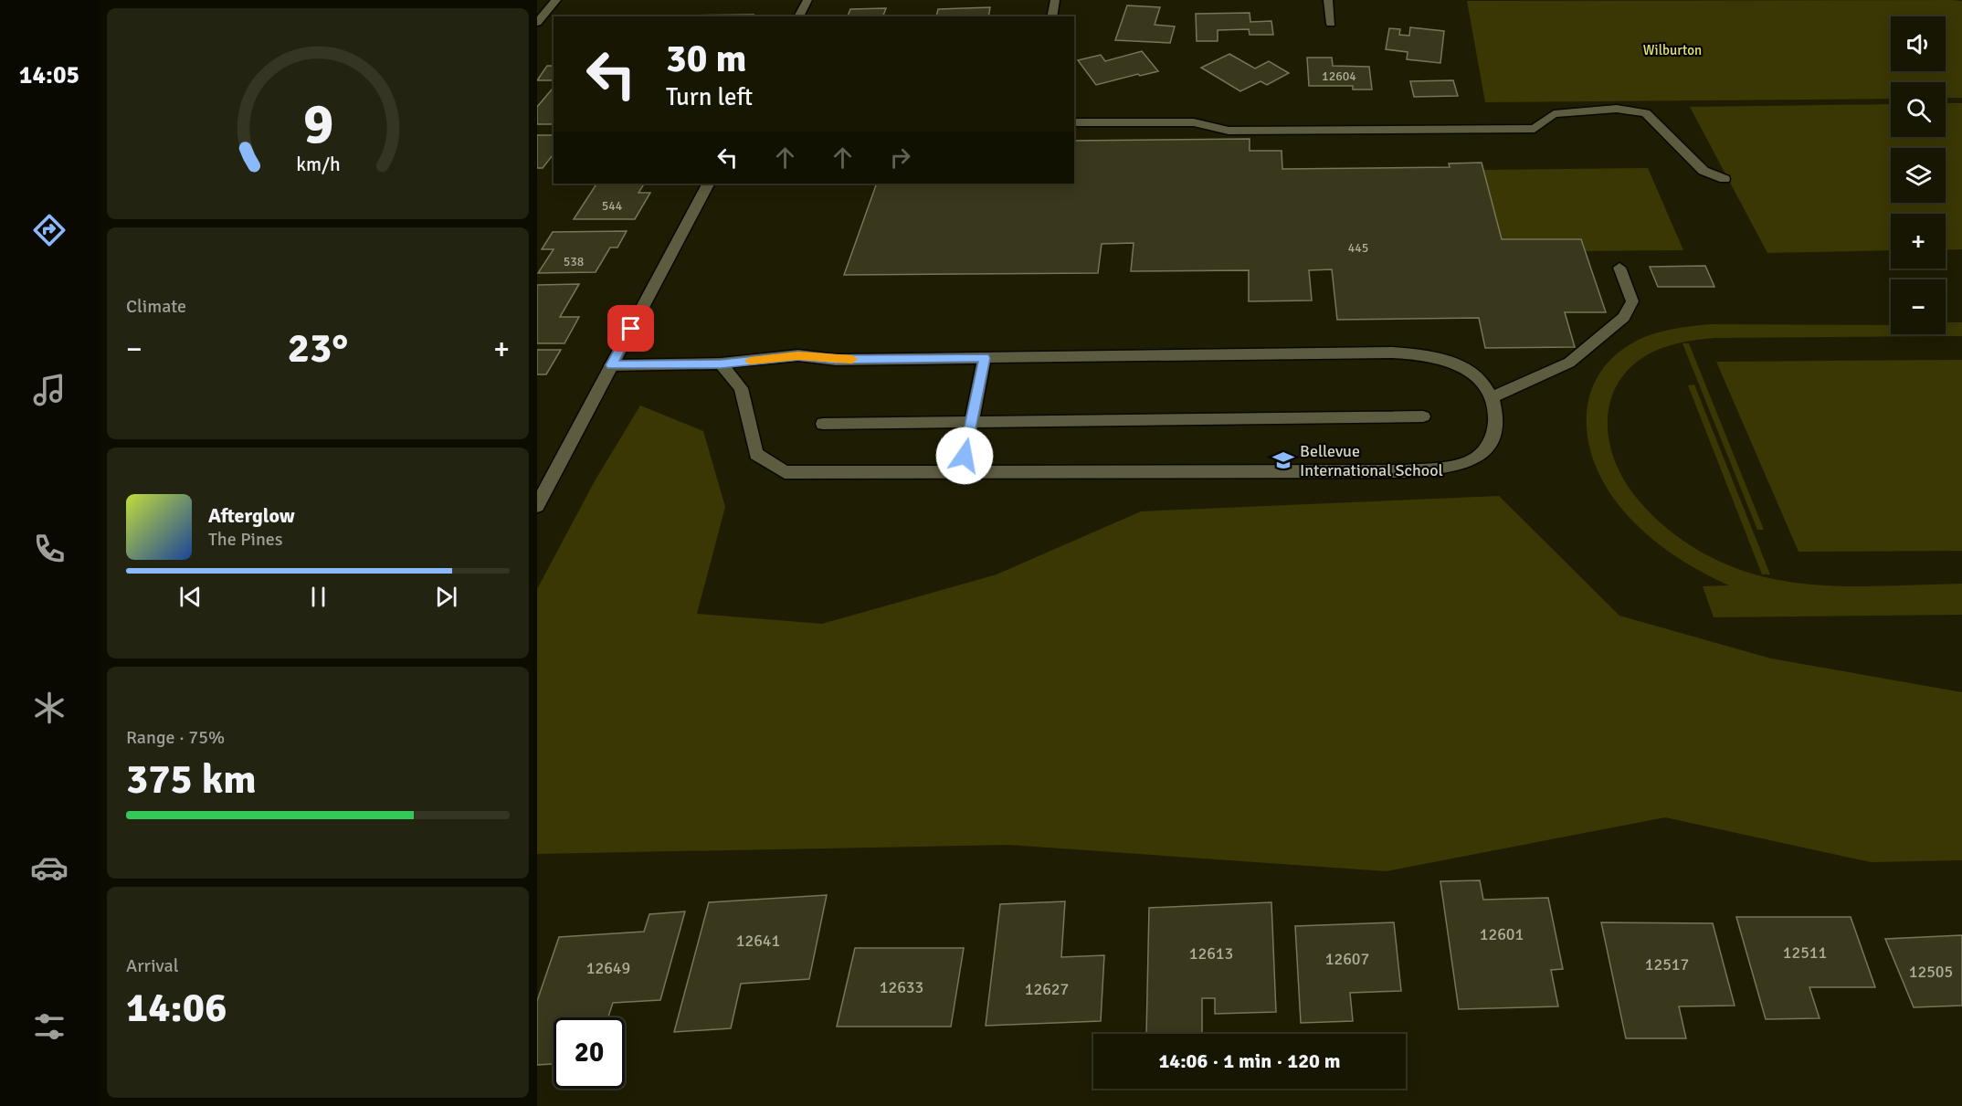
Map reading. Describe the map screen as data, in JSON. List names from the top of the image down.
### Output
{
  "parks": ["Wilburton"],
  "places": {
    "school or university": ["Bellevue International School"]
  },
  "house_numbers": [
    "12604",
    "544",
    "445",
    "538",
    "12601",
    "12641",
    "12511",
    "12613",
    "12607",
    "12517",
    "12649",
    "12505",
    "12633",
    "12627"
  ],
  "page": {
    "tabs": "14:05",
    "map_buttons": ["+", "−"],
    "turn": ["30 m", "Turn left"],
    "tile": [
      "Climate",
      ["Range · 75%", "375 km"],
      ["Arrival", "14:06"]
    ],
    "heat": ["−", "23°", "+"],
    "song": ["Afterglow", "The Pines"],
    "limit": "20",
    "trip": "14:06 · 1 min · 120 m",
    "gauge": ["9", "km/h"]
  }
}
